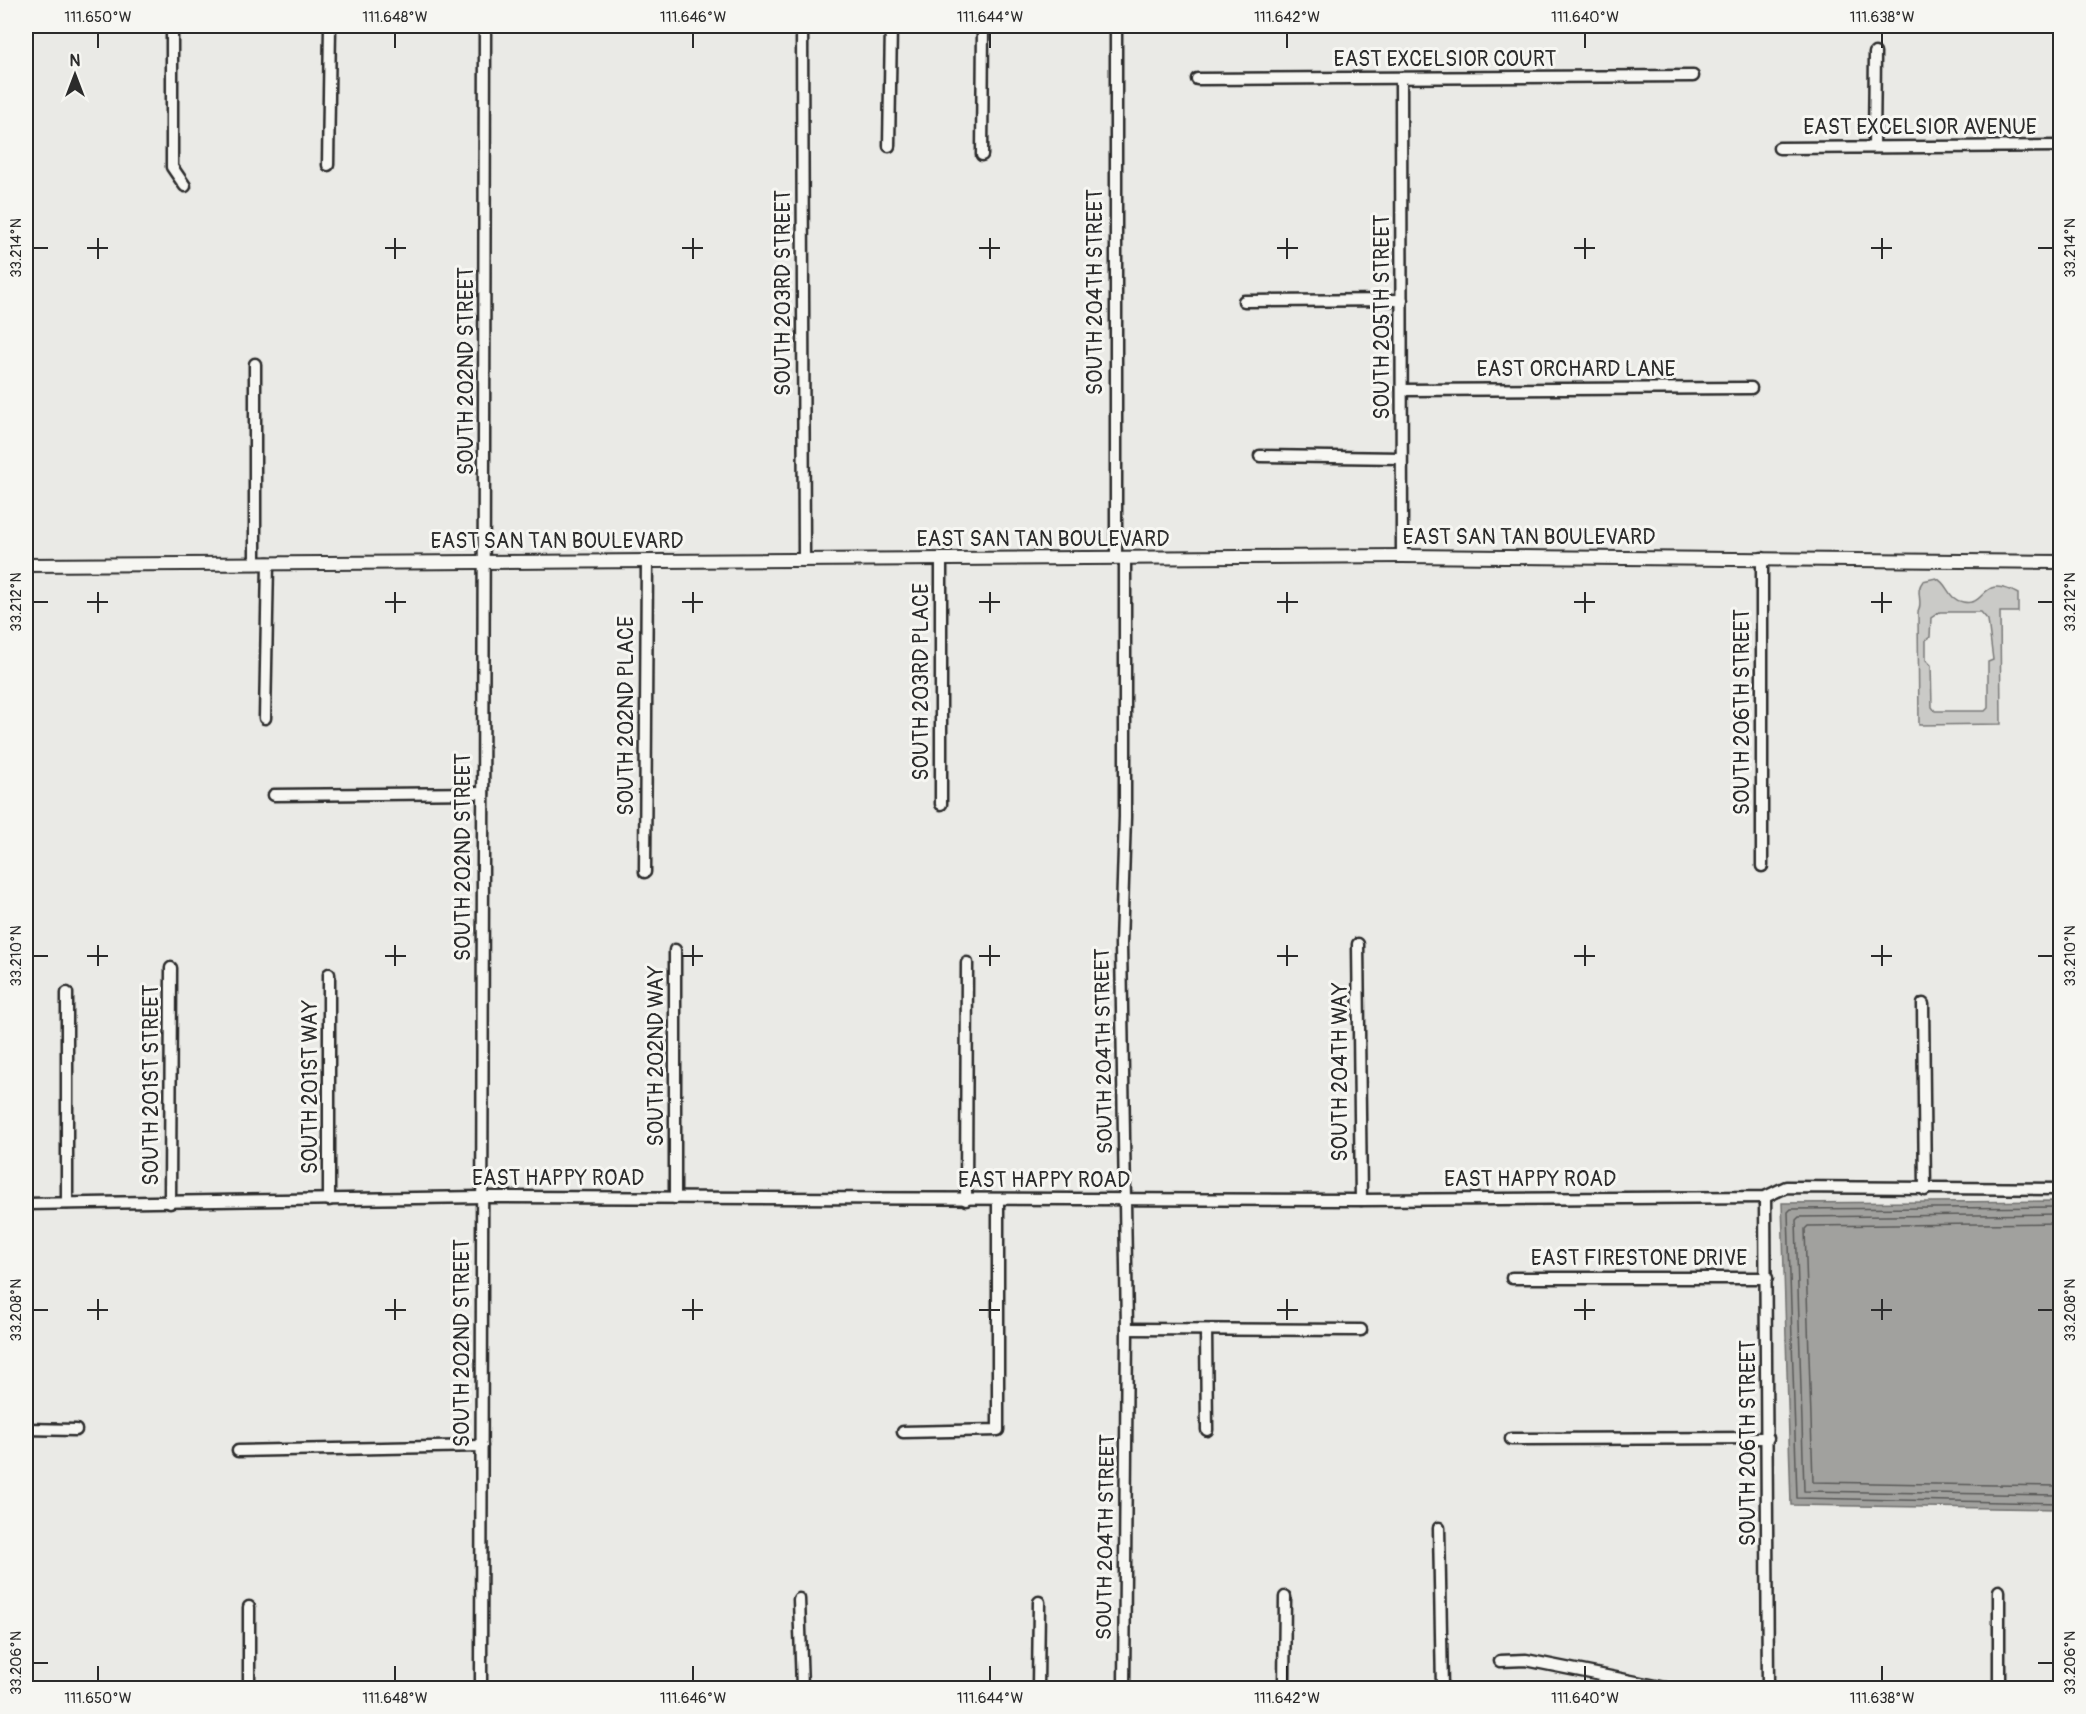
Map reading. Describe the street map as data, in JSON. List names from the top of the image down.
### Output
{
  "streets": {
    "street": [
      "EAST EXCELSIOR COURT",
      "EAST EXCELSIOR AVENUE",
      "SOUTH 204TH STREET",
      "SOUTH 203RD STREET",
      "SOUTH 205TH STREET",
      "EAST ORCHARD LANE",
      "SOUTH 202ND STREET",
      "EAST SAN TAN BOULEVARD",
      "SOUTH 203RD PLACE",
      "SOUTH 206TH STREET",
      "SOUTH 202ND PLACE",
      "SOUTH 202ND WAY",
      "SOUTH 204TH WAY",
      "SOUTH 201ST STREET",
      "SOUTH 201ST WAY",
      "EAST HAPPY ROAD",
      "EAST FIRESTONE DRIVE"
    ]
  },
  "crossings": [
    ["EAST EXCELSIOR COURT", "SOUTH 205TH STREET"],
    ["SOUTH 204TH STREET", "EAST SAN TAN BOULEVARD"],
    ["SOUTH 204TH STREET", "EAST HAPPY ROAD"],
    ["SOUTH 203RD STREET", "EAST SAN TAN BOULEVARD"],
    ["SOUTH 205TH STREET", "EAST ORCHARD LANE"],
    ["SOUTH 205TH STREET", "EAST SAN TAN BOULEVARD"],
    ["SOUTH 202ND STREET", "EAST SAN TAN BOULEVARD"],
    ["SOUTH 202ND STREET", "EAST HAPPY ROAD"],
    ["EAST SAN TAN BOULEVARD", "SOUTH 203RD PLACE"],
    ["EAST SAN TAN BOULEVARD", "SOUTH 206TH STREET"],
    ["EAST SAN TAN BOULEVARD", "SOUTH 202ND PLACE"],
    ["SOUTH 206TH STREET", "EAST HAPPY ROAD"],
    ["SOUTH 206TH STREET", "EAST FIRESTONE DRIVE"],
    ["SOUTH 202ND WAY", "EAST HAPPY ROAD"],
    ["SOUTH 204TH WAY", "EAST HAPPY ROAD"],
    ["SOUTH 201ST STREET", "EAST HAPPY ROAD"],
    ["SOUTH 201ST WAY", "EAST HAPPY ROAD"]
  ],
  "north": "top",
  "coordinates": [
    "111.650°W",
    "111.648°W",
    "111.646°W",
    "111.644°W",
    "111.642°W",
    "111.640°W",
    "111.638°W",
    "33.214°N",
    "33.212°N",
    "33.210°N",
    "33.208°N",
    "33.206°N"
  ]
}
